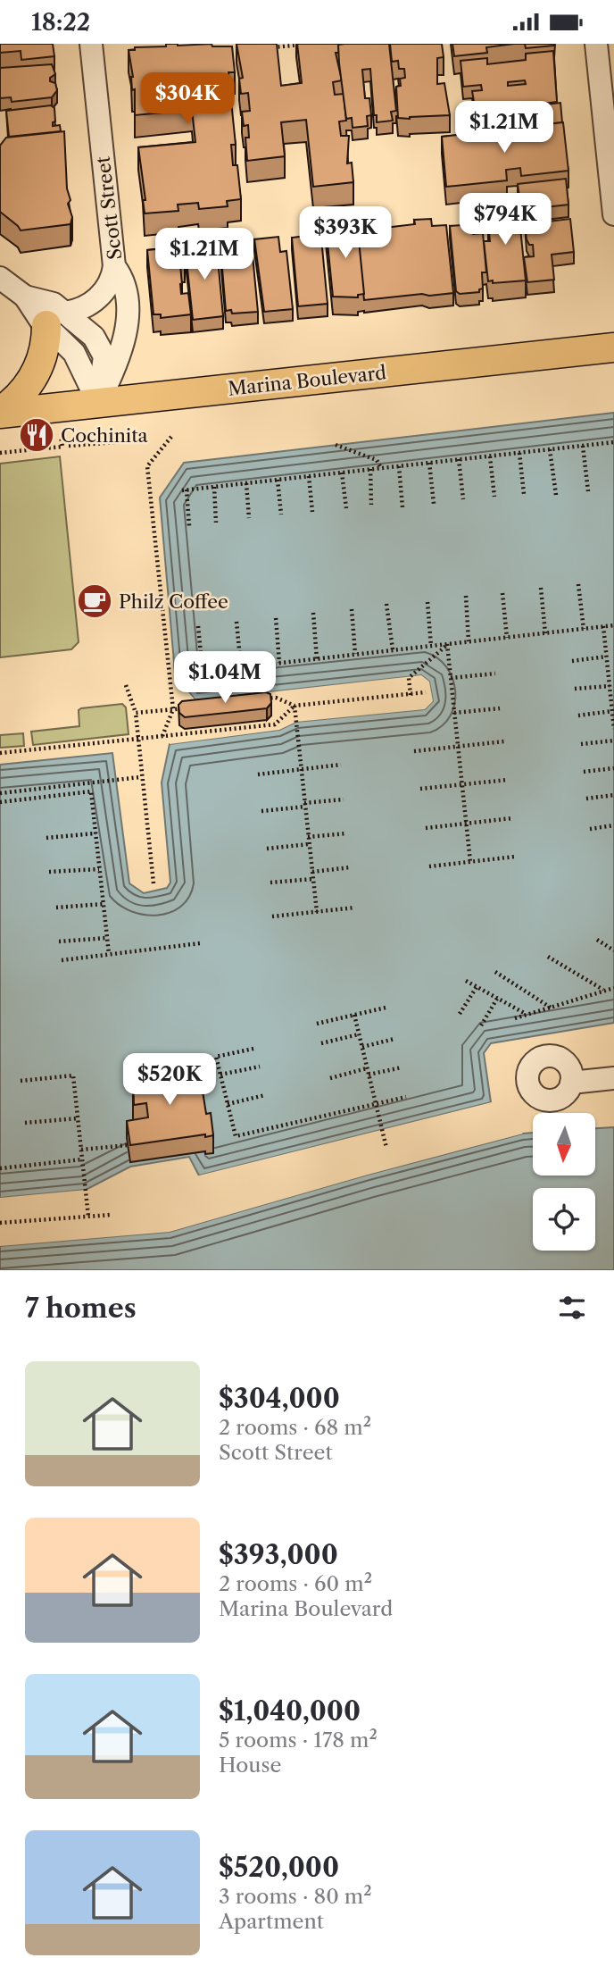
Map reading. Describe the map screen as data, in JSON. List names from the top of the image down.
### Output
{
  "streets": {
    "main road": ["Marina Boulevard"],
    "street": ["Scott Street"]
  },
  "crossings": [
    ["Scott Street", "Marina Boulevard"]
  ],
  "places": {
    "restaurant": ["Cochinita"],
    "cafe": ["Philz Coffee"]
  },
  "north": "bottom",
  "page": {
    "status": "18:22",
    "price": [
      "$304K",
      "$1.21M",
      "$794K",
      "$393K",
      "$1.21M",
      "$1.04M",
      "$520K"
    ],
    "heading": "7 homes",
    "list": [
      {
        "name": "$304,000",
        "note": "2 rooms · 68 m² · Scott Street"
      },
      {
        "name": "$393,000",
        "note": "2 rooms · 60 m² · Marina Boulevard"
      },
      {
        "name": "$1,040,000",
        "note": "5 rooms · 178 m² · House"
      },
      {
        "name": "$520,000",
        "note": "3 rooms · 80 m² · Apartment"
      }
    ]
  }
}
